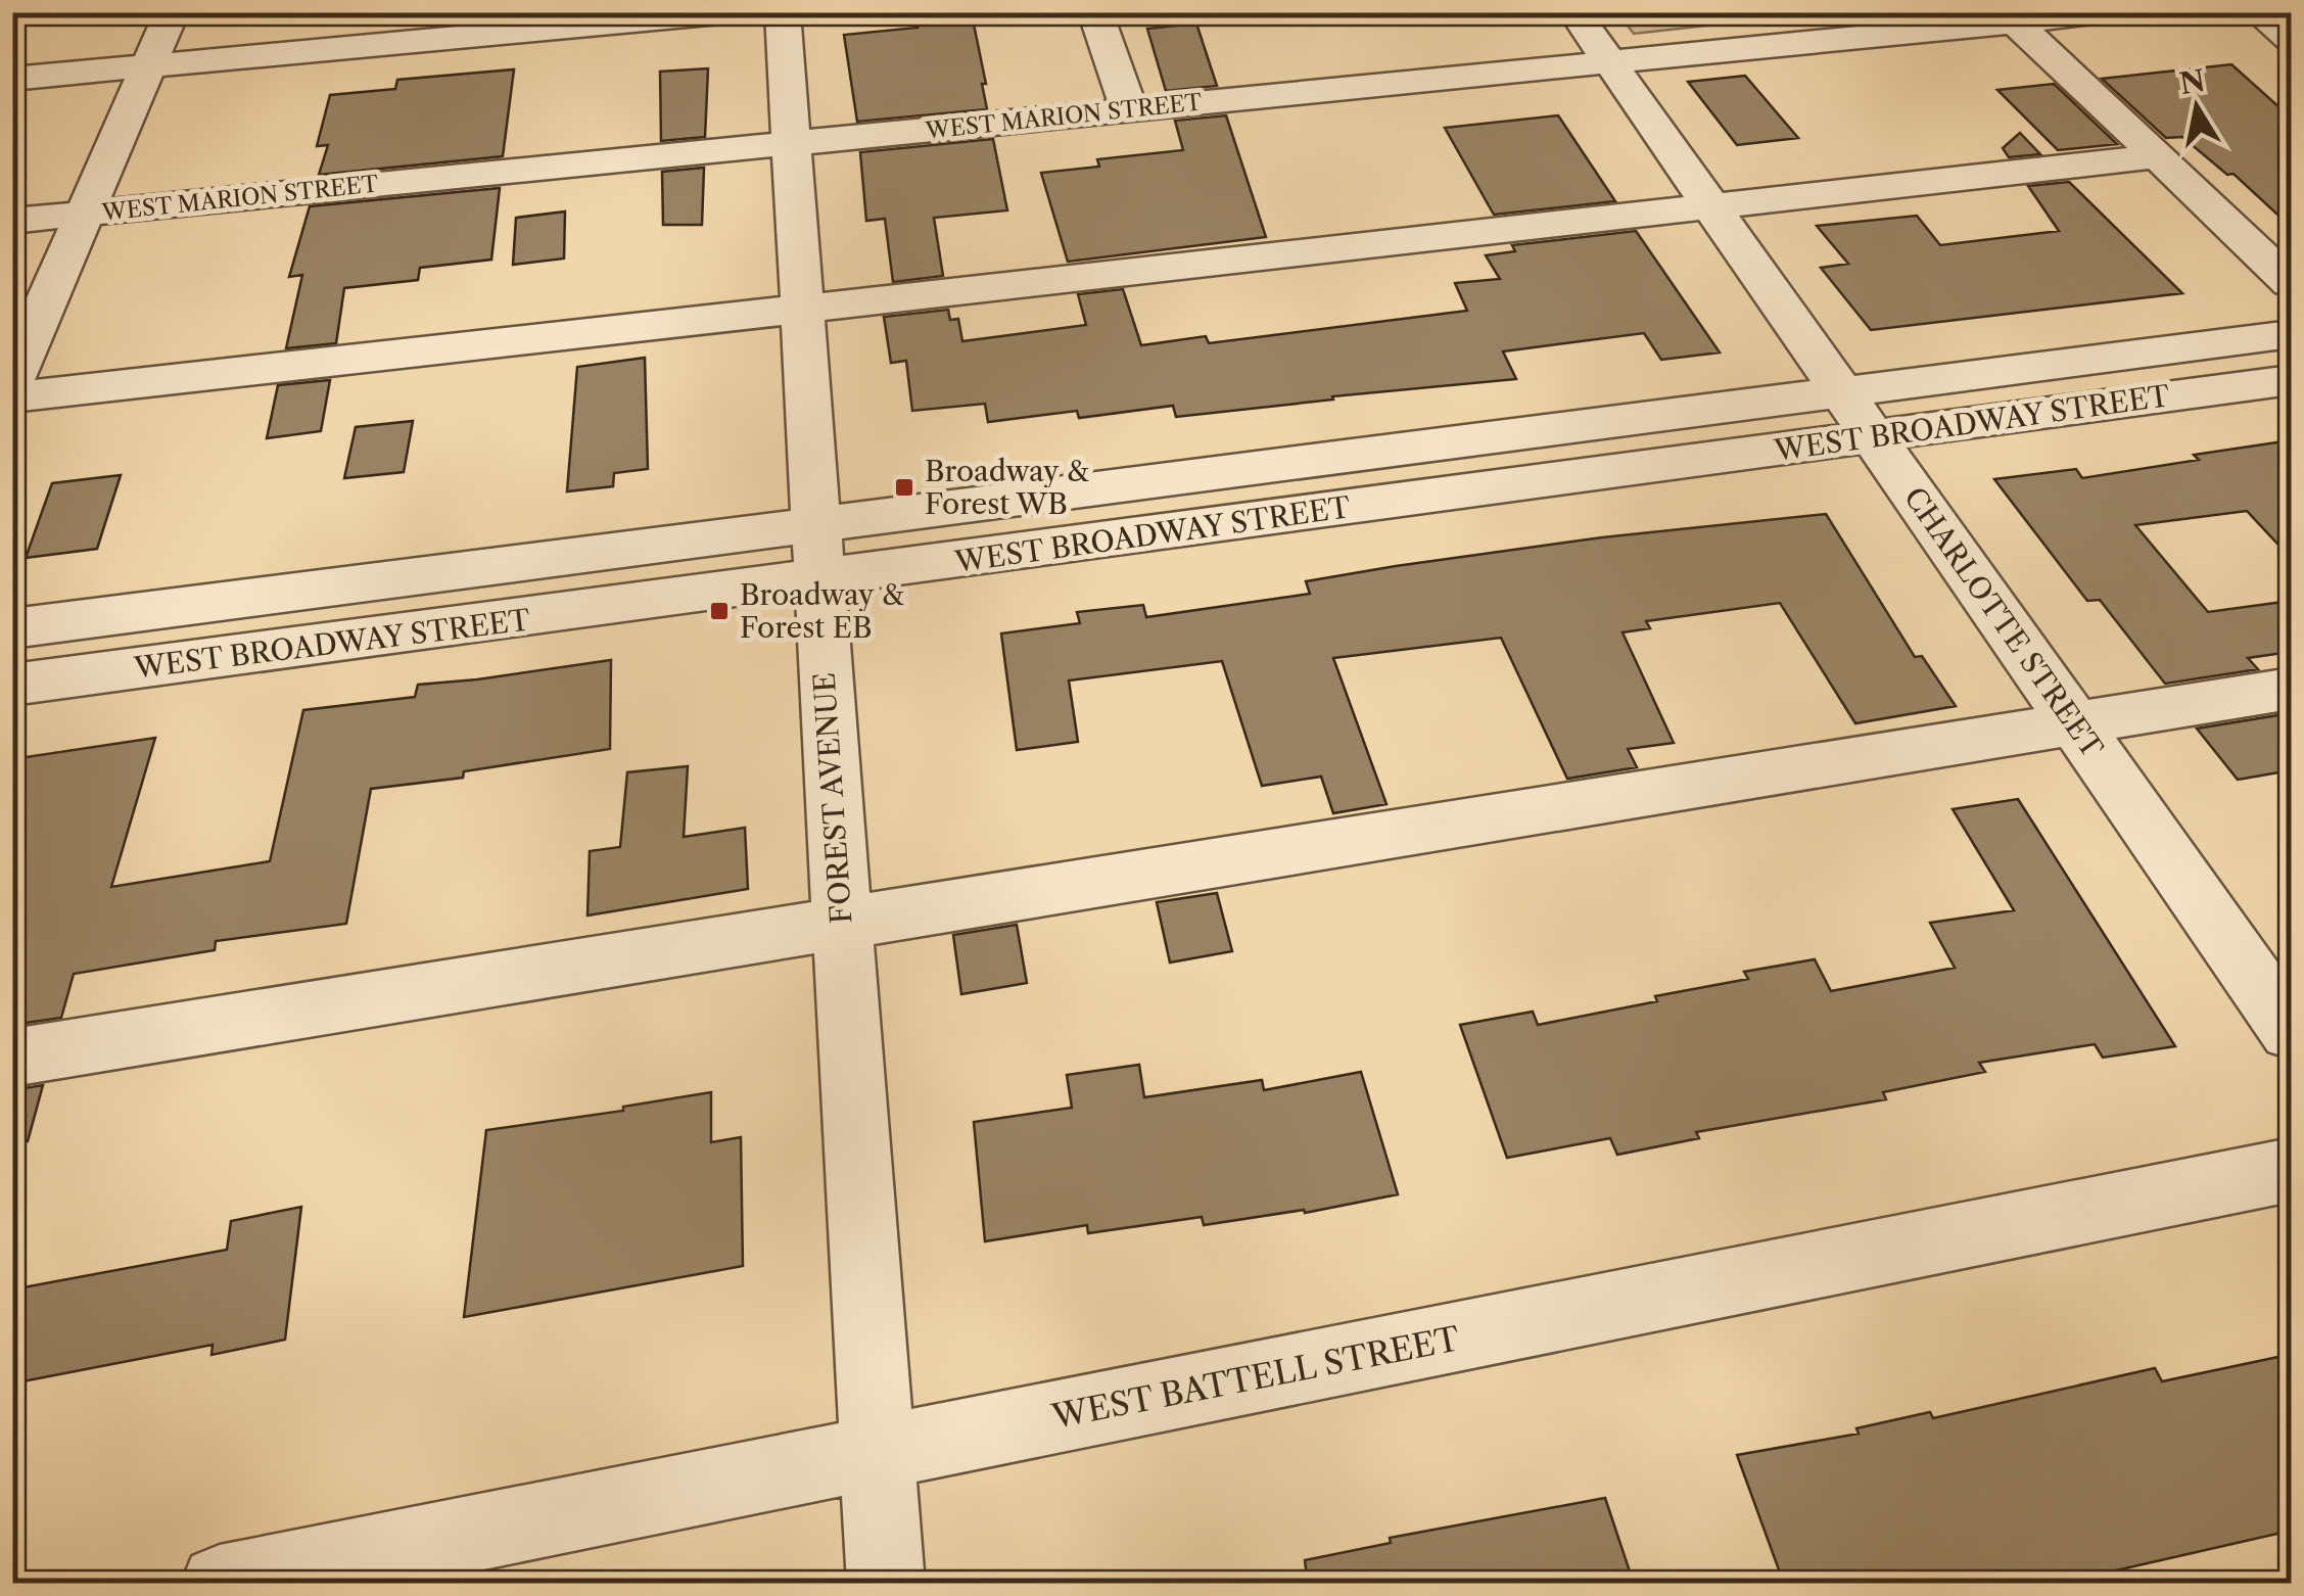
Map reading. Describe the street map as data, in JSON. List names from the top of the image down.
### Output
{
  "streets": {
    "street": [
      "WEST MARION STREET",
      "WEST BROADWAY STREET",
      "CHARLOTTE STREET",
      "FOREST AVENUE",
      "WEST BATTELL STREET"
    ]
  },
  "crossings": [
    ["WEST MARION STREET", "CHARLOTTE STREET"],
    ["WEST MARION STREET", "FOREST AVENUE"],
    ["WEST BROADWAY STREET", "CHARLOTTE STREET"],
    ["WEST BROADWAY STREET", "FOREST AVENUE"],
    ["FOREST AVENUE", "WEST BATTELL STREET"]
  ],
  "places": {
    "transit": ["Broadway & Forest WB", "Broadway & Forest EB"]
  },
  "north": "top"
}
